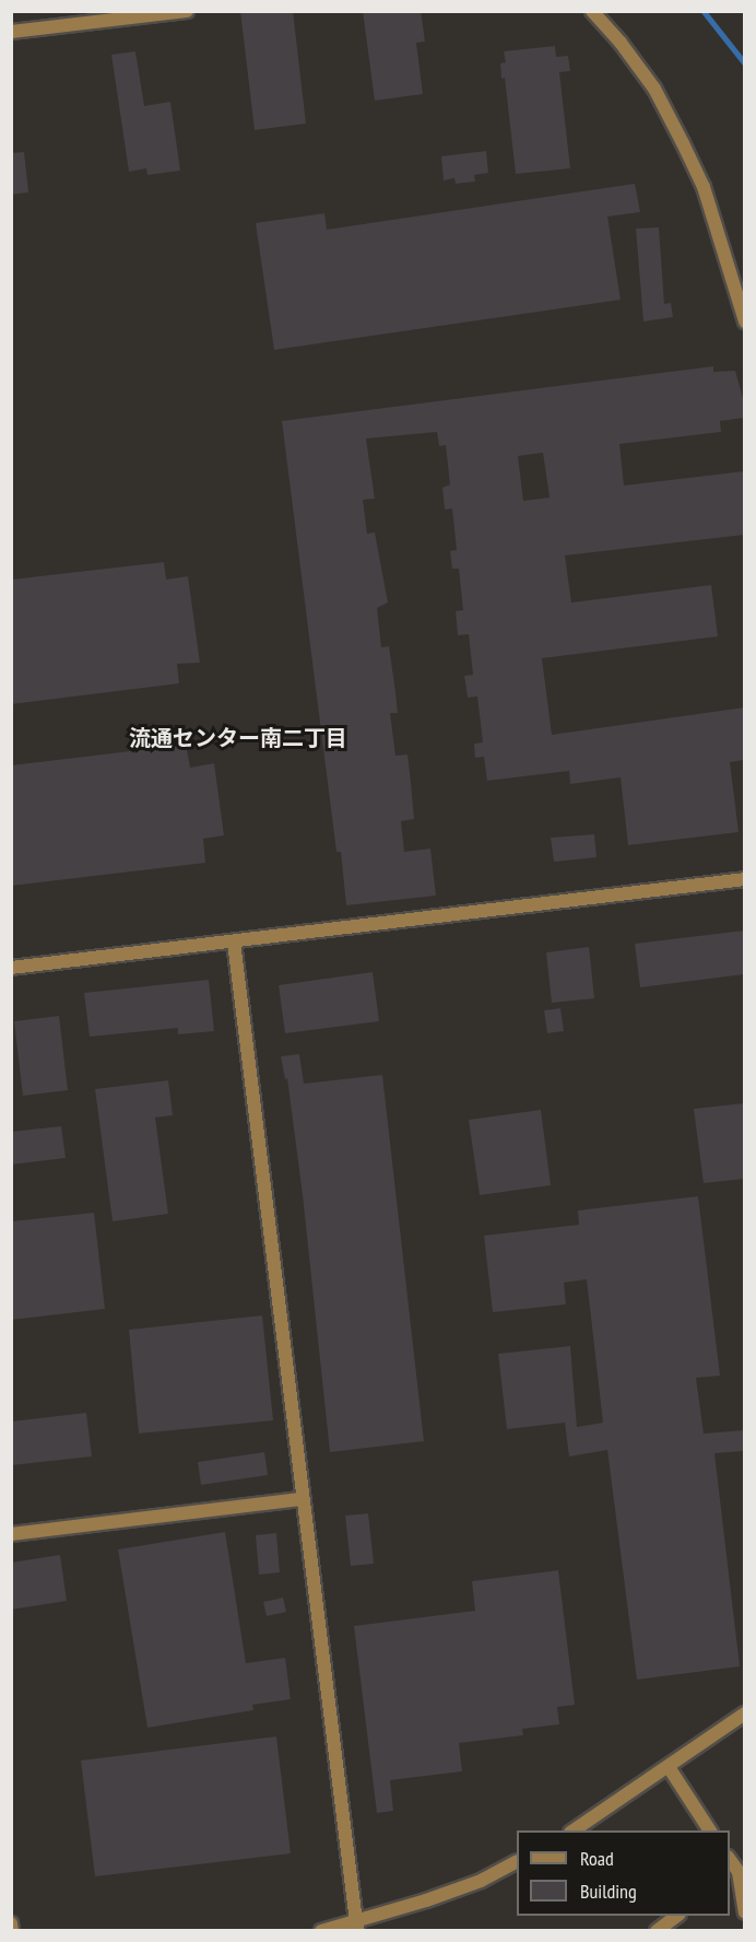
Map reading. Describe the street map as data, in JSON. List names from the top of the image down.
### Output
{
  "districts": ["流通センター南二丁目"],
  "legend": ["Road", "Building"]
}
